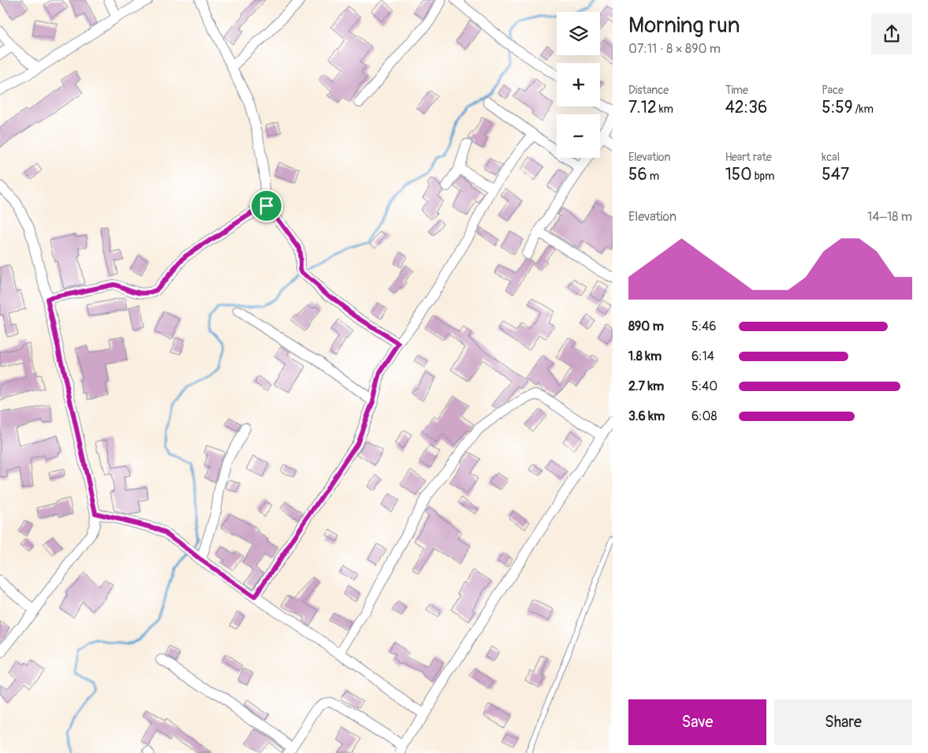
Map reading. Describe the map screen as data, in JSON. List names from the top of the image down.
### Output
{
  "page": {
    "heading": ["Morning run", "07:11 · 8 × 890 m"],
    "map_buttons": ["+", "−"],
    "stats": [
      ["Distance", "7.12 km"],
      ["Time", "42:36"],
      ["Pace", "5:59 /km"],
      ["Elevation", "56 m"],
      ["Heart rate", "150 bpm"],
      ["kcal", "547"]
    ],
    "chart": ["Elevation", "14–18 m"],
    "list": [
      {
        "name": "890 m",
        "note": "5:46"
      },
      {
        "name": "1.8 km",
        "note": "6:14"
      },
      {
        "name": "2.7 km",
        "note": "5:40"
      },
      {
        "name": "3.6 km",
        "note": "6:08"
      }
    ],
    "buttons": ["Save", "Share"]
  }
}
